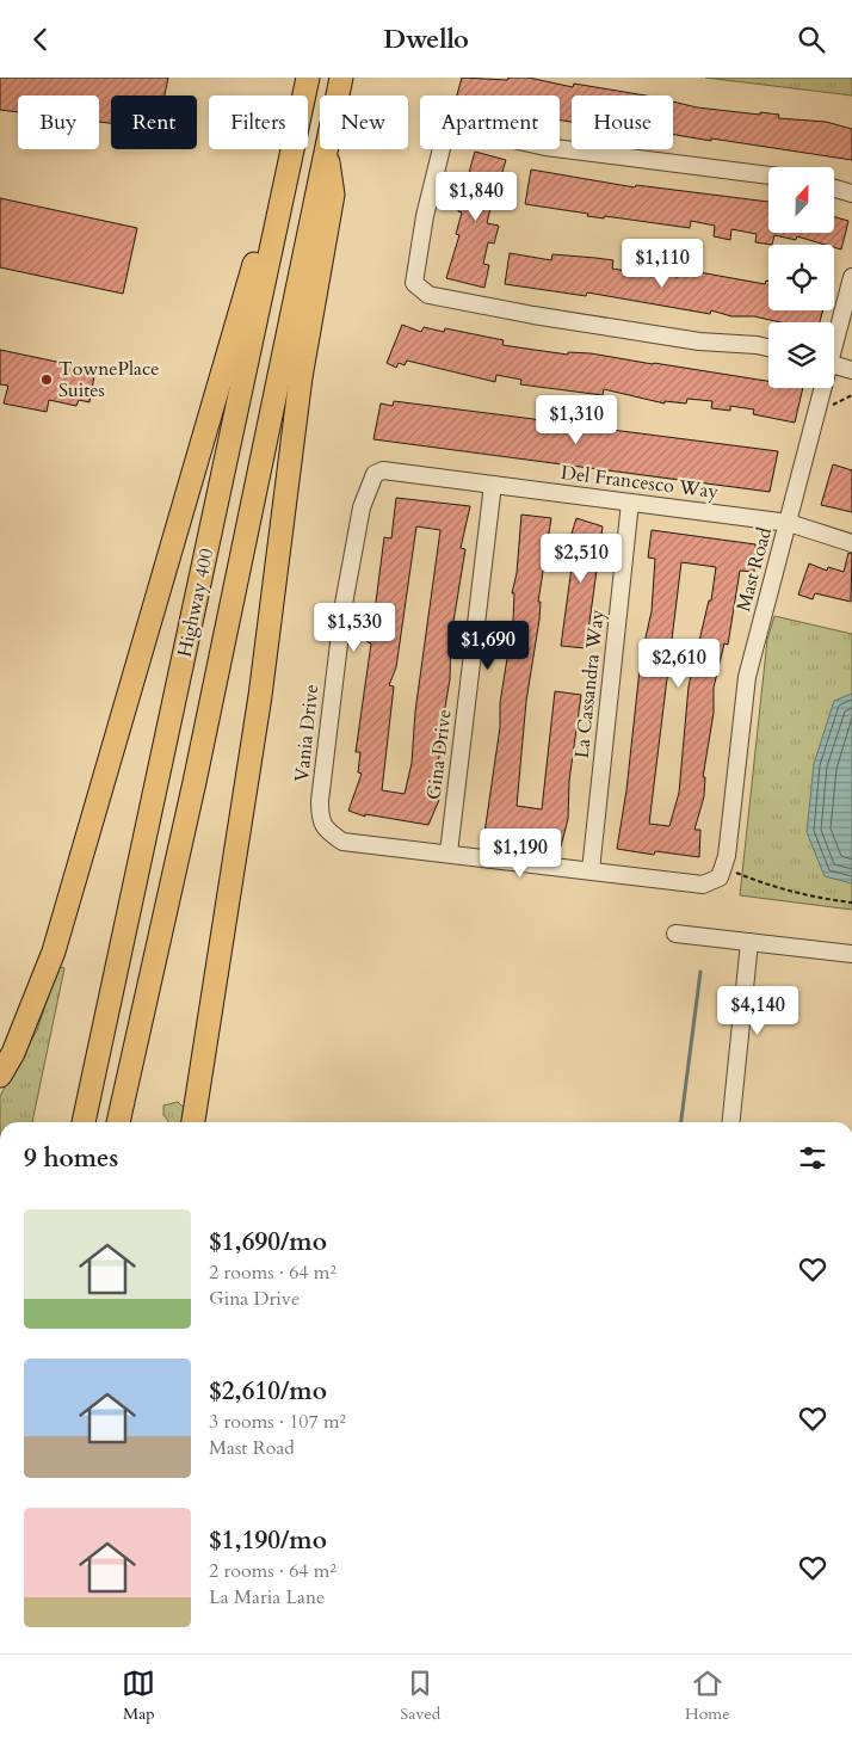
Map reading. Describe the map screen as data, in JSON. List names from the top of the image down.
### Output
{
  "streets": {
    "highway": ["Highway 400"],
    "street": [
      "Del Francesco Way",
      "Mast Road",
      "La Cassandra Way",
      "Vania Drive",
      "Gina Drive"
    ]
  },
  "crossings": [
    ["Del Francesco Way", "Mast Road"],
    ["Del Francesco Way", "La Cassandra Way"],
    ["Del Francesco Way", "Vania Drive"],
    ["Del Francesco Way", "Gina Drive"],
    ["Vania Drive", "Gina Drive"]
  ],
  "places": ["TownePlace Suites"],
  "north": "top",
  "page": {
    "header": "Dwello",
    "chip": [
      "Buy",
      "Rent",
      "Filters",
      "New",
      "Apartment",
      "House"
    ],
    "price": [
      "$1,840",
      "$1,110",
      "$1,310",
      "$2,510",
      "$1,530",
      "$1,690",
      "$2,610",
      "$1,190",
      "$4,140"
    ],
    "heading": "9 homes",
    "list": [
      {
        "name": "$1,690/mo",
        "note": "2 rooms · 64 m² · Gina Drive"
      },
      {
        "name": "$2,610/mo",
        "note": "3 rooms · 107 m² · Mast Road"
      },
      {
        "name": "$1,190/mo",
        "note": "2 rooms · 64 m² · La Maria Lane"
      }
    ],
    "tabs": ["Map", "Saved", "Home"]
  }
}
